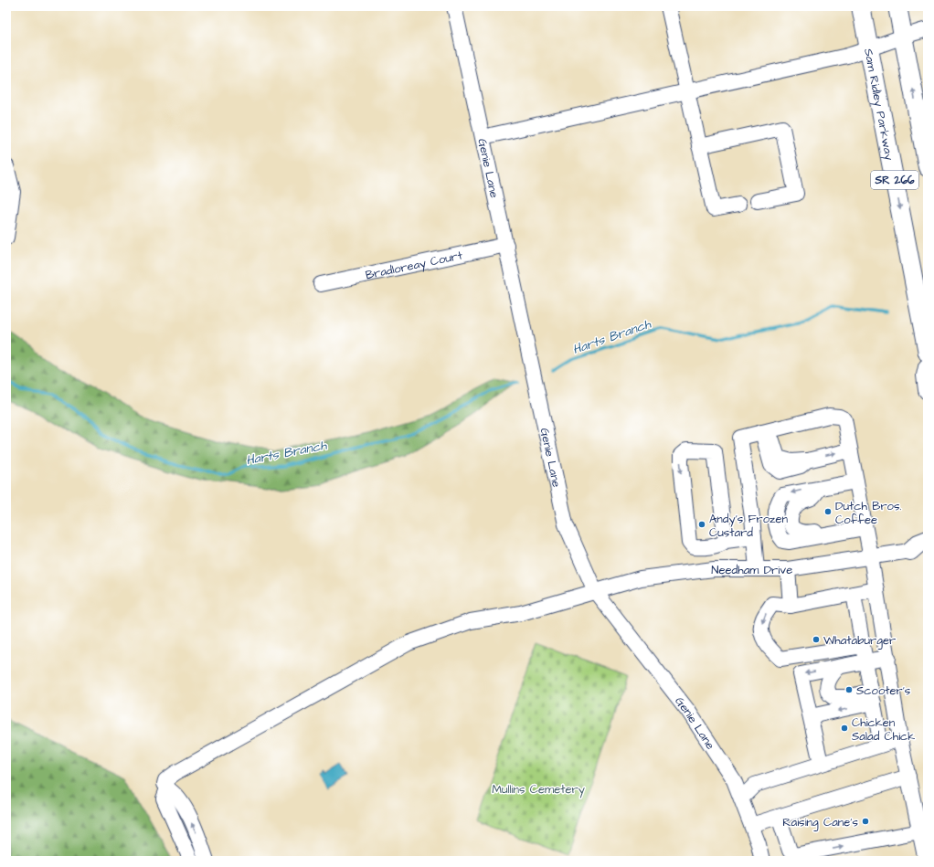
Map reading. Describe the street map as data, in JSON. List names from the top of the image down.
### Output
{
  "streets": {
    "main road": ["Sam Ridley Parkway", "SR 266"],
    "street": ["Genie Lane", "Bradloreay Court", "Needham Drive"]
  },
  "crossings": [
    ["Genie Lane", "Bradloreay Court"],
    ["Genie Lane", "Needham Drive"]
  ],
  "water": ["Harts Branch"],
  "parks": ["Mullins Cemetery"],
  "places": [
    "Dutch Bros. Coffee",
    "Andy's Frozen Custard",
    "Whataburger",
    "Scooter's",
    "Chicken Salad Chick",
    "Raising Cane's"
  ]
}
